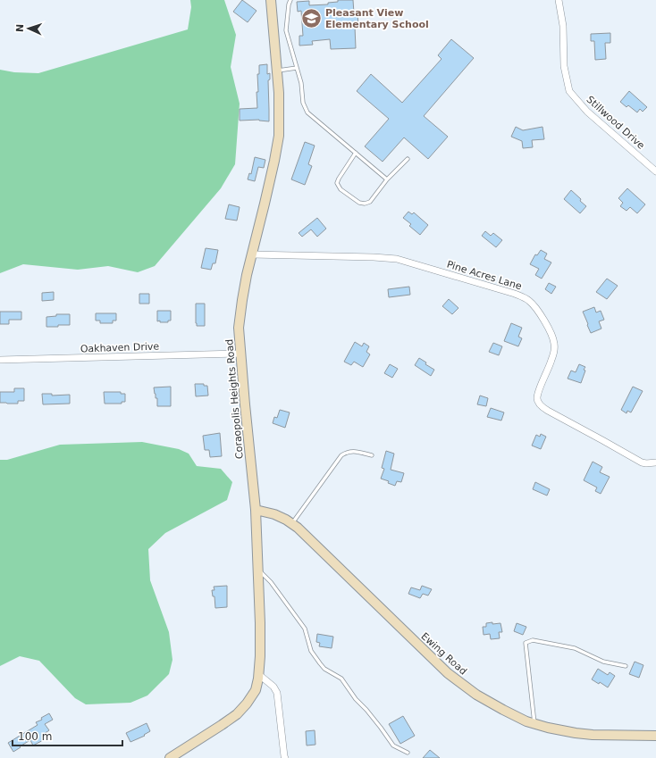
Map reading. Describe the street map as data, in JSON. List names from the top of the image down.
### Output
{
  "streets": {
    "street": [
      "Stillwood Drive",
      "Pine Acres Lane",
      "Oakhaven Drive",
      "Coraopolis Heights Road",
      "Ewing Road"
    ]
  },
  "crossings": [
    ["Pine Acres Lane", "Coraopolis Heights Road"],
    ["Oakhaven Drive", "Coraopolis Heights Road"],
    ["Coraopolis Heights Road", "Ewing Road"]
  ],
  "places": {
    "school or university": ["Pleasant View Elementary School"]
  },
  "scale_bar": "100 m",
  "north": "left"
}
